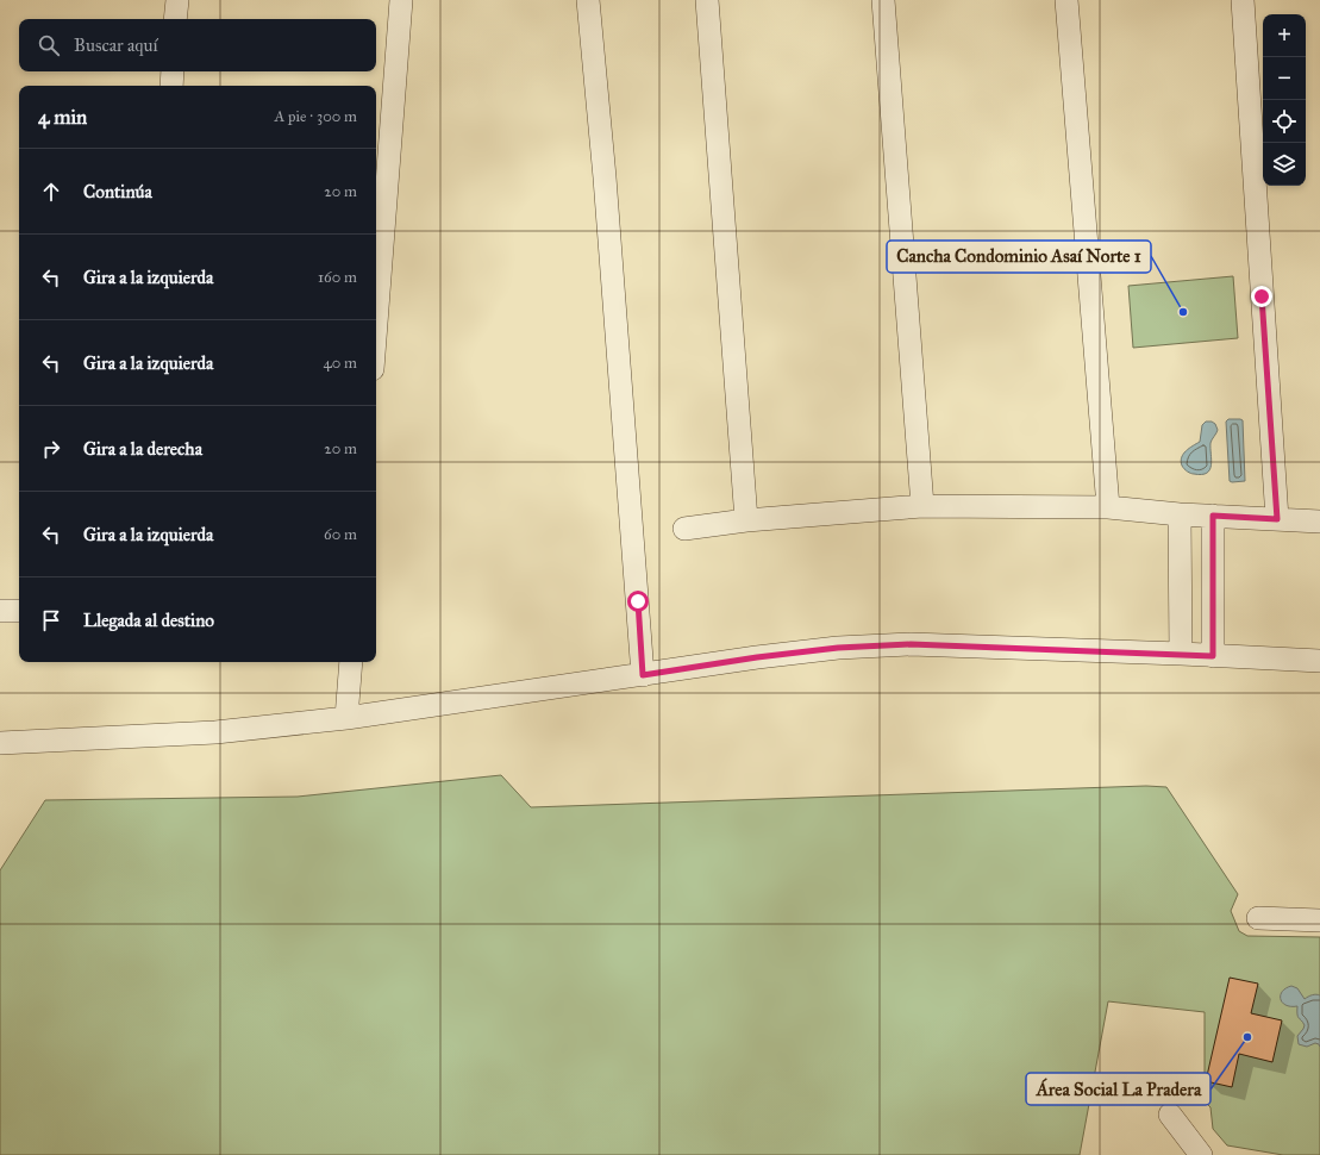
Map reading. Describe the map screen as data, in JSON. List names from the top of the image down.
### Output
{
  "places": ["Cancha Condominio Asaí Norte 1", "Área Social La Pradera"],
  "page": {
    "map_buttons": ["+", "−"],
    "search": "Buscar aquí",
    "heading": ["4 min", "A pie · 300 m"],
    "list": [
      ["Continúa", "20 m"],
      ["Gira a la izquierda", "160 m"],
      ["Gira a la izquierda", "40 m"],
      ["Gira a la derecha", "20 m"],
      ["Gira a la izquierda", "60 m"],
      "Llegada al destino"
    ]
  }
}
